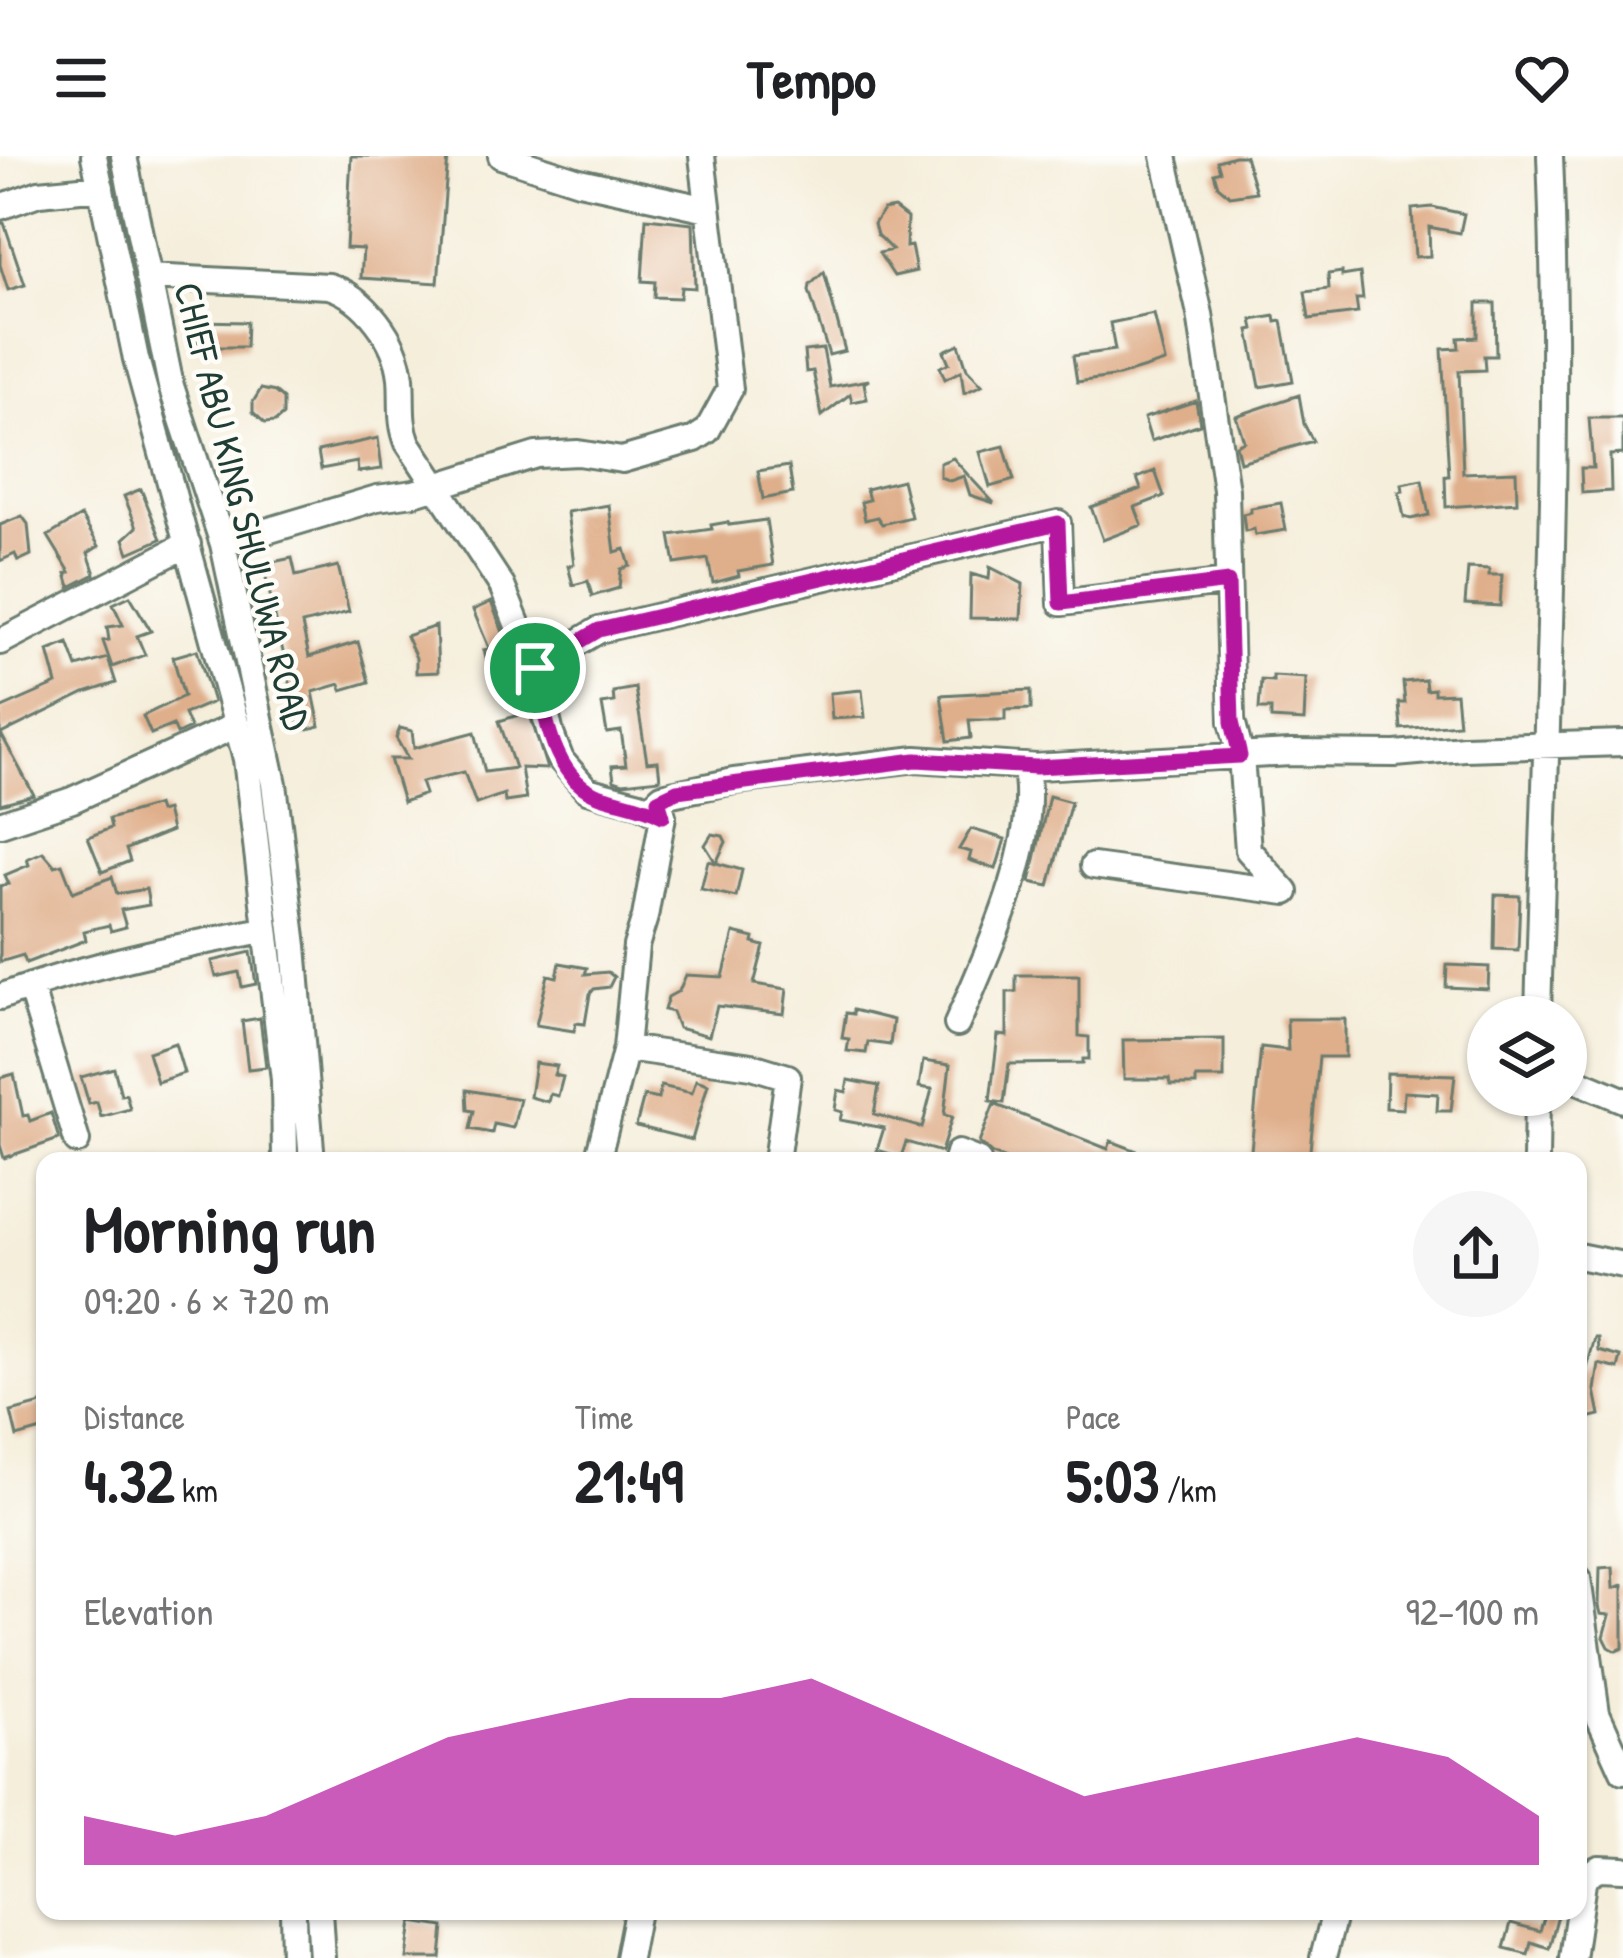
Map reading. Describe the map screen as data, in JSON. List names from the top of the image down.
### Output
{
  "streets": {
    "street": ["CHIEF ABU KING SHULUWA ROAD"]
  },
  "page": {
    "header": "Tempo",
    "heading": ["Morning run", "09:20 · 6 × 720 m"],
    "stats": [
      ["Distance", "4.32 km"],
      ["Time", "21:49"],
      ["Pace", "5:03 /km"]
    ],
    "chart": ["Elevation", "92–100 m"]
  }
}
